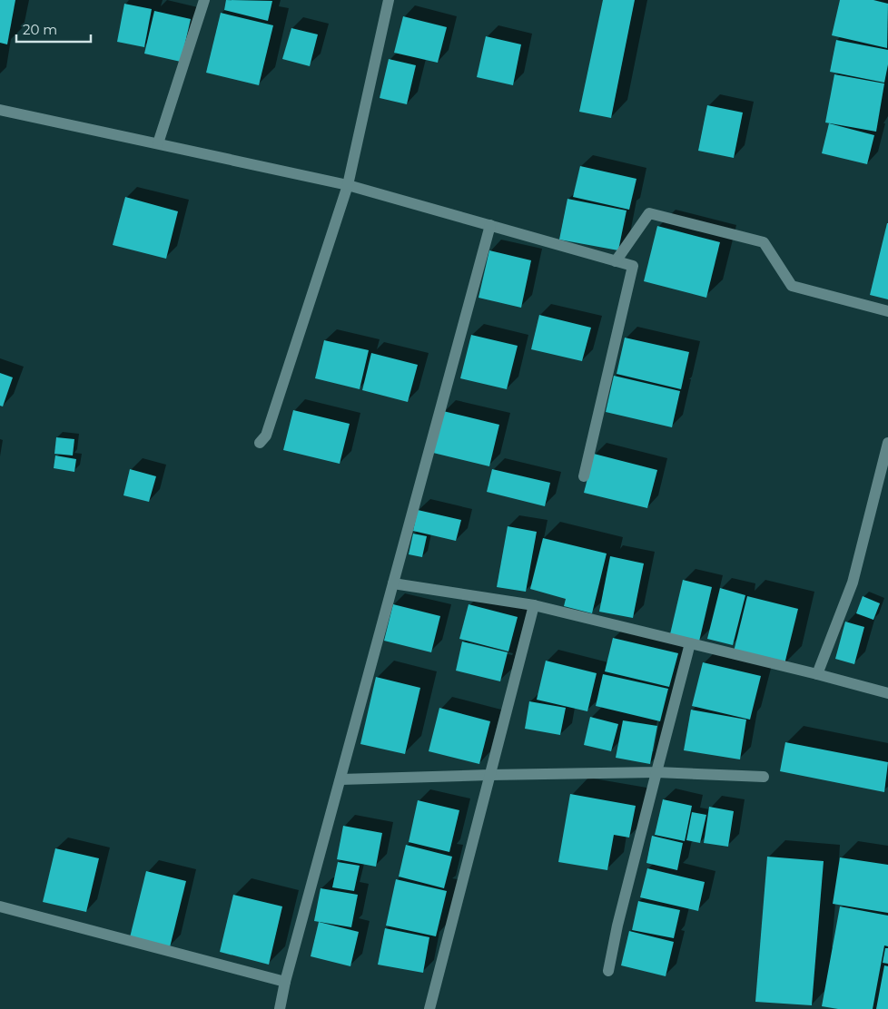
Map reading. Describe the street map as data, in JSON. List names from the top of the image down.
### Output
{
  "scale_bar": "20 m"
}
